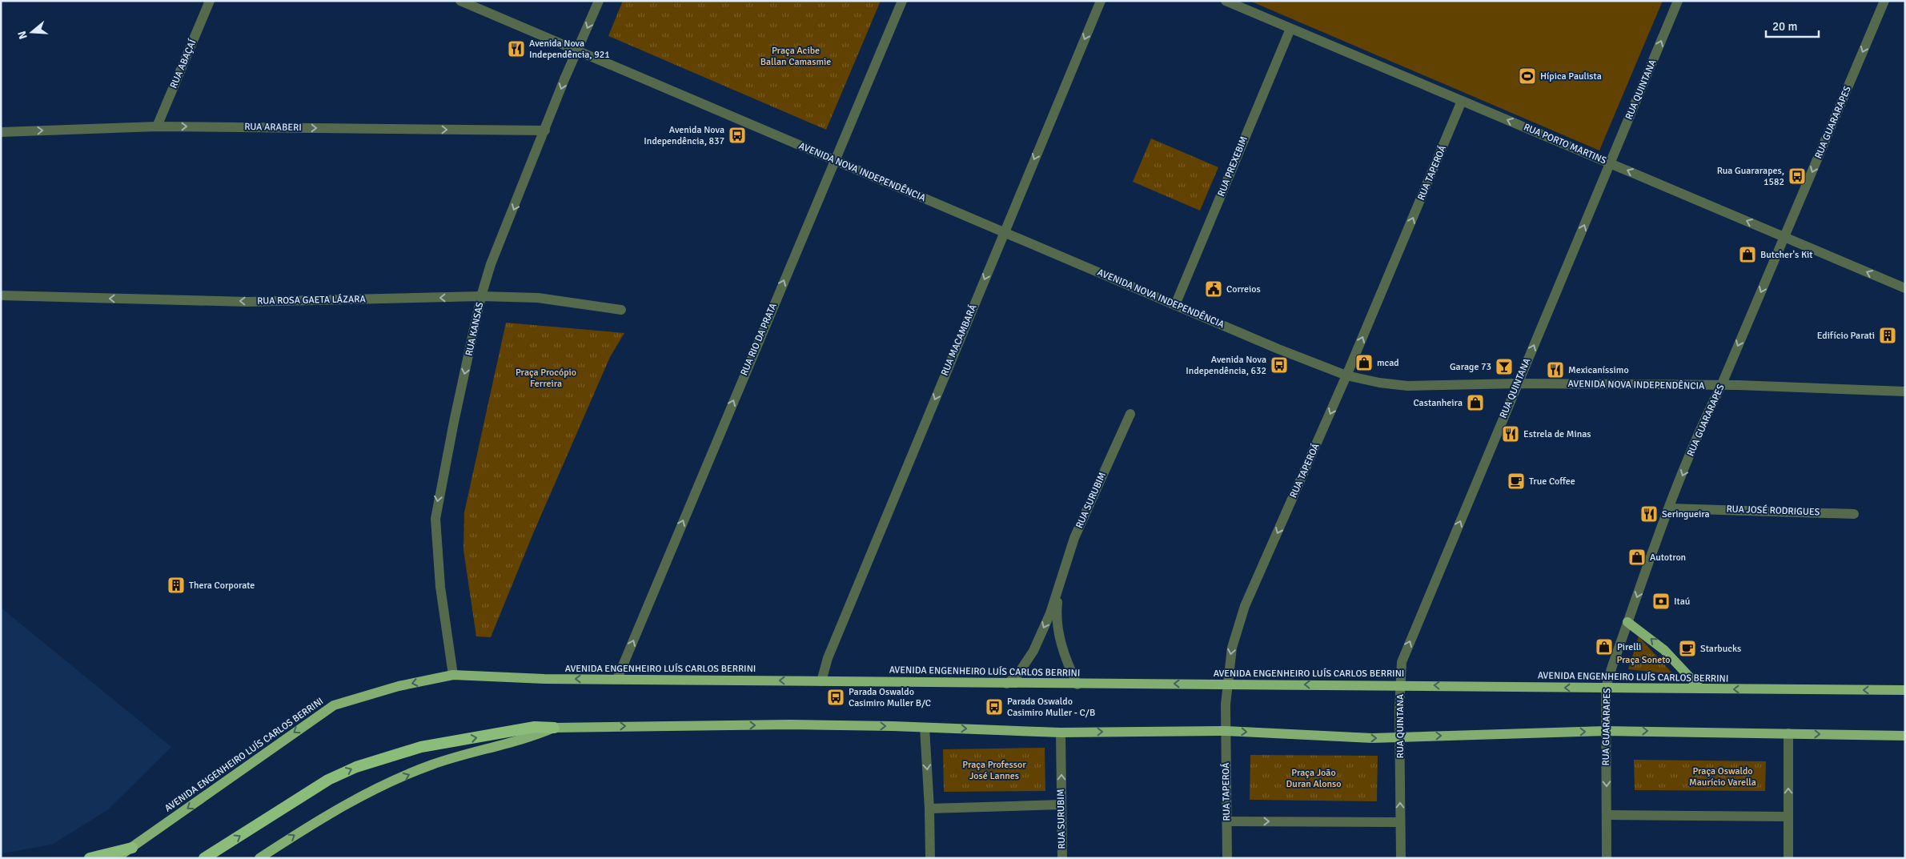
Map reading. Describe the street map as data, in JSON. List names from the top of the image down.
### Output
{
  "streets": {
    "main road": ["AVENIDA ENGENHEIRO LUÍS CARLOS BERRINI"],
    "street": [
      "RUA ABAÇAÍ",
      "RUA QUINTANA",
      "RUA GUARARAPES",
      "RUA ARABERI",
      "RUA PORTO MARTINS",
      "RUA PREXEBIM",
      "AVENIDA NOVA INDEPENDÊNCIA",
      "RUA TAPEROÁ",
      "RUA ROSA GAETA LÁZARA",
      "RUA KANSAS",
      "RUA RIO DA PRATA",
      "RUA MACAMBARÁ",
      "RUA SURUBIM",
      "RUA JOSÉ RODRIGUES"
    ]
  },
  "crossings": [
    ["RUA ABAÇAÍ", "RUA ARABERI"],
    ["RUA QUINTANA", "RUA PORTO MARTINS"],
    ["RUA QUINTANA", "AVENIDA NOVA INDEPENDÊNCIA"],
    ["RUA QUINTANA", "AVENIDA ENGENHEIRO LUÍS CARLOS BERRINI"],
    ["RUA GUARARAPES", "RUA PORTO MARTINS"],
    ["RUA GUARARAPES", "AVENIDA NOVA INDEPENDÊNCIA"],
    ["RUA GUARARAPES", "RUA JOSÉ RODRIGUES"],
    ["RUA GUARARAPES", "AVENIDA ENGENHEIRO LUÍS CARLOS BERRINI"],
    ["RUA ARABERI", "RUA KANSAS"],
    ["RUA PORTO MARTINS", "RUA PREXEBIM"],
    ["RUA PORTO MARTINS", "RUA TAPEROÁ"],
    ["RUA PREXEBIM", "AVENIDA NOVA INDEPENDÊNCIA"],
    ["AVENIDA NOVA INDEPENDÊNCIA", "RUA TAPEROÁ"],
    ["AVENIDA NOVA INDEPENDÊNCIA", "RUA KANSAS"],
    ["AVENIDA NOVA INDEPENDÊNCIA", "RUA RIO DA PRATA"],
    ["AVENIDA NOVA INDEPENDÊNCIA", "RUA MACAMBARÁ"],
    ["RUA TAPEROÁ", "AVENIDA ENGENHEIRO LUÍS CARLOS BERRINI"],
    ["RUA ROSA GAETA LÁZARA", "RUA KANSAS"],
    ["RUA KANSAS", "AVENIDA ENGENHEIRO LUÍS CARLOS BERRINI"],
    ["RUA RIO DA PRATA", "AVENIDA ENGENHEIRO LUÍS CARLOS BERRINI"],
    ["RUA MACAMBARÁ", "AVENIDA ENGENHEIRO LUÍS CARLOS BERRINI"],
    ["RUA SURUBIM", "AVENIDA ENGENHEIRO LUÍS CARLOS BERRINI"]
  ],
  "one_way": [
    "RUA QUINTANA",
    "RUA GUARARAPES",
    "RUA ARABERI",
    "RUA PORTO MARTINS",
    "RUA ROSA GAETA LÁZARA",
    "RUA KANSAS",
    "RUA RIO DA PRATA",
    "RUA MACAMBARÁ"
  ],
  "parks": [
    "Praça Acibe Ballan Camasmie",
    "Praça Procópio Ferreira",
    "Praça Soneto",
    "Praça Professor José Lannes",
    "Praça Oswaldo Maurício Varella",
    "Praça João Duran Alonso"
  ],
  "places": {
    "restaurant": [
      "Avenida Nova Independência, 921",
      "Mexicaníssimo",
      "Estrela de Minas",
      "Seringueira"
    ],
    "sports": ["Hípica Paulista"],
    "bus stop": [
      "Avenida Nova Independência, 837",
      "Rua Guararapes, 1582",
      "Avenida Nova Independência, 632",
      "Parada Oswaldo Casimiro Muller B/C",
      "Parada Oswaldo Casimiro Muller - C/B"
    ],
    "shop": [
      "Butcher's Kit",
      "mcad",
      "Castanheira",
      "Autotron",
      "Pirelli"
    ],
    "public building": ["Correios"],
    "building": ["Edifício Parati", "Thera Corporate"],
    "bar": ["Garage 73"],
    "cafe": ["True Coffee", "Starbucks"],
    "bank": ["Itaú"]
  },
  "scale_bar": "20 m",
  "north": "left"
}
